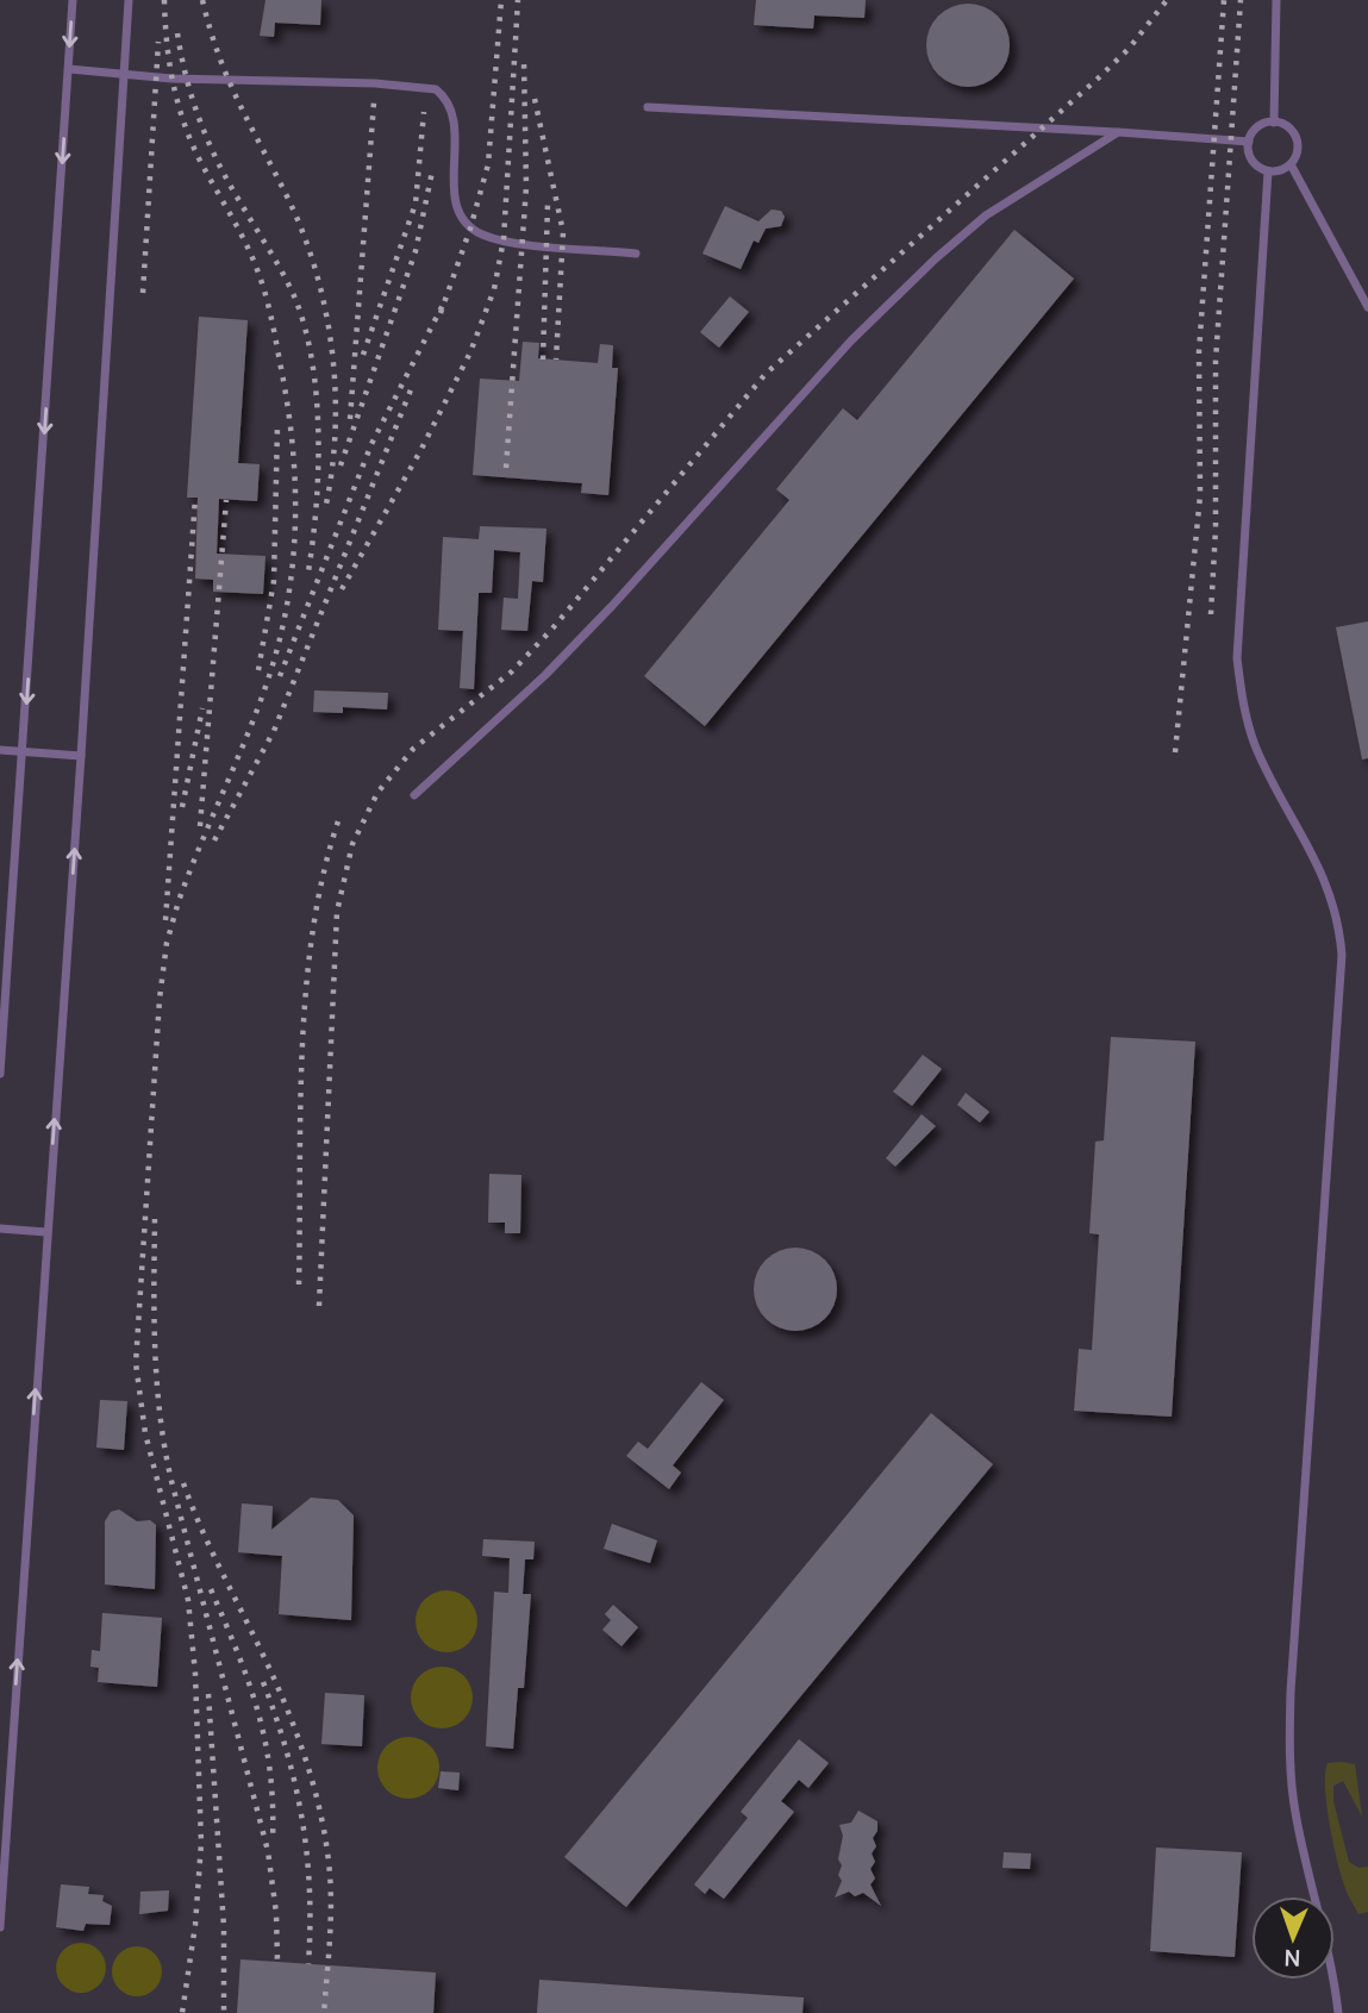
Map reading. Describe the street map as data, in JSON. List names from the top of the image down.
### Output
{
  "north": "bottom"
}
